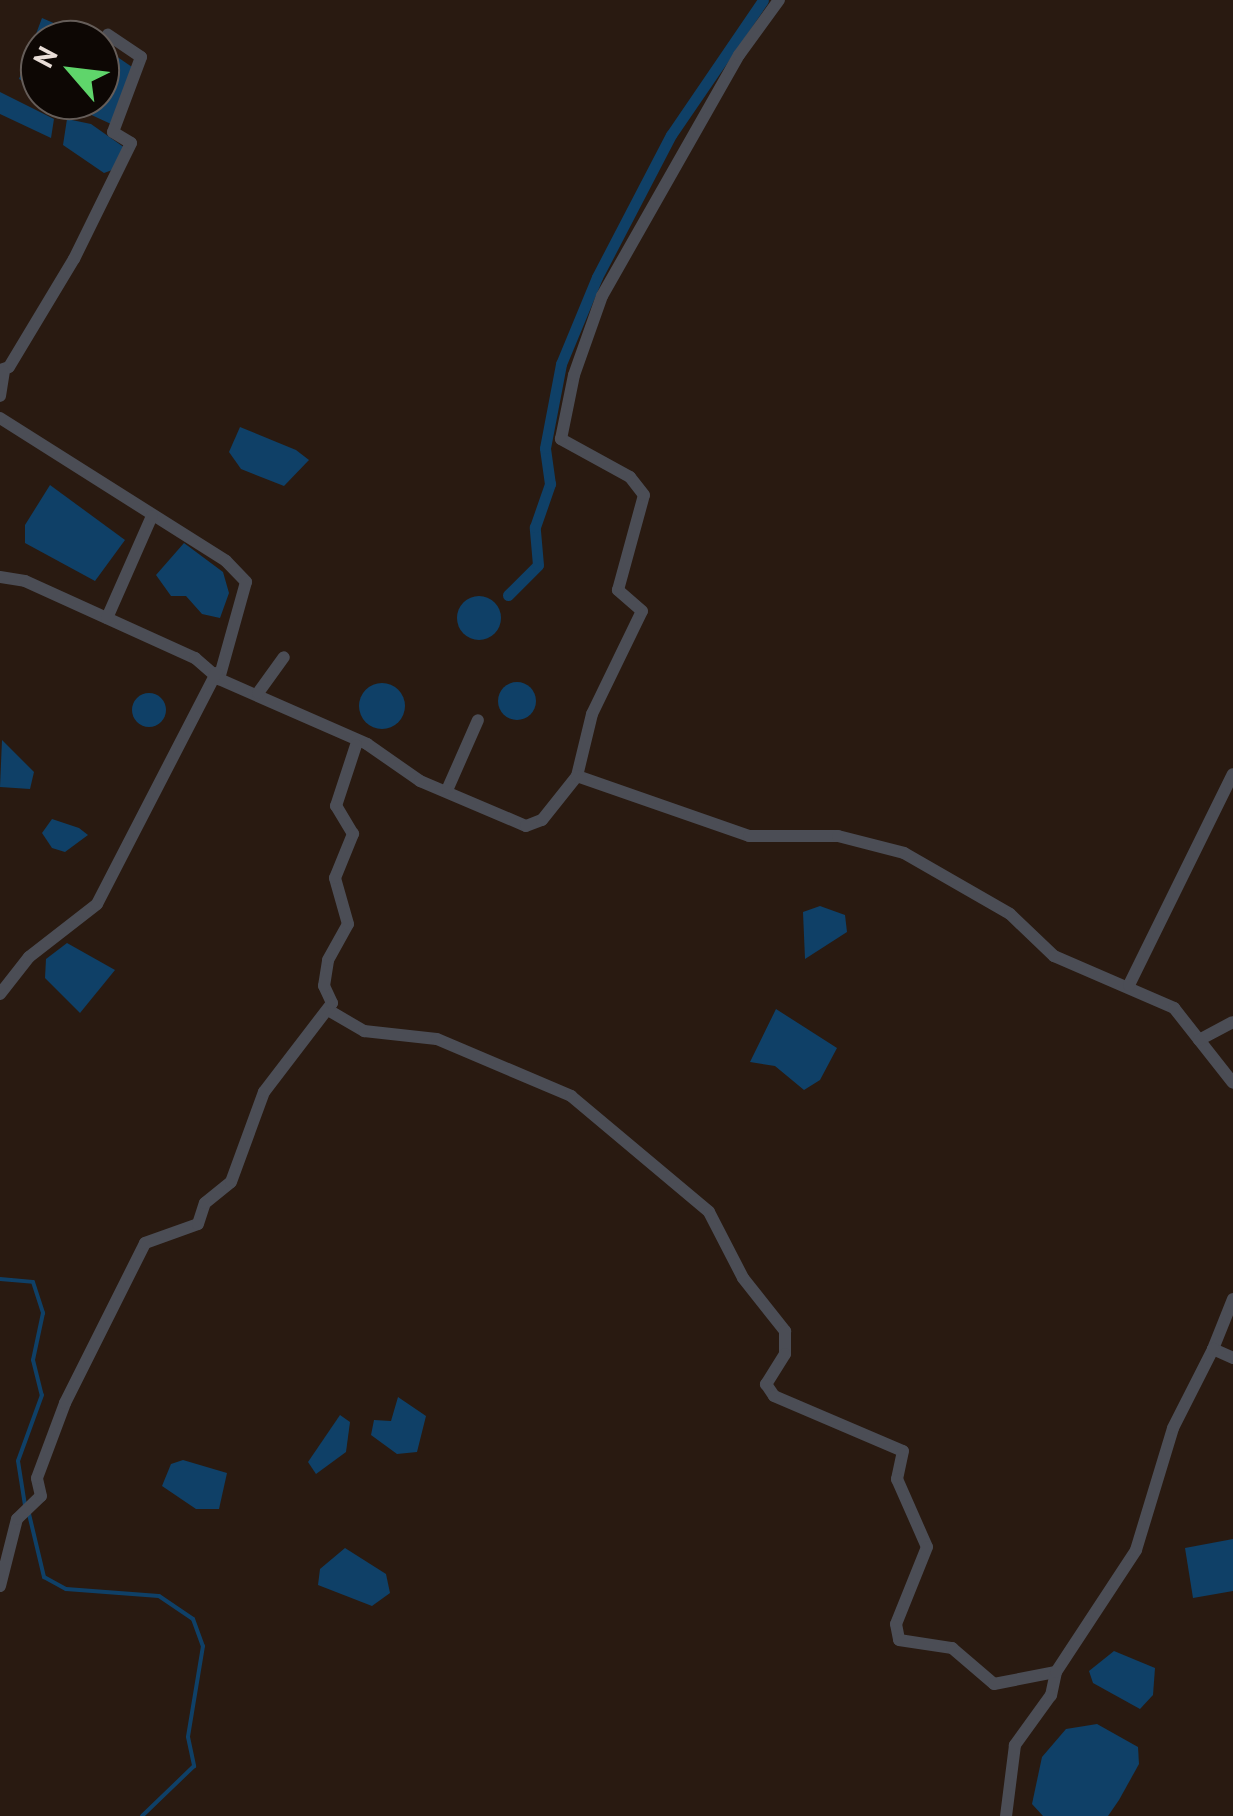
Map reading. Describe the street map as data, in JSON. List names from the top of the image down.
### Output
{
  "north": "top left"
}
